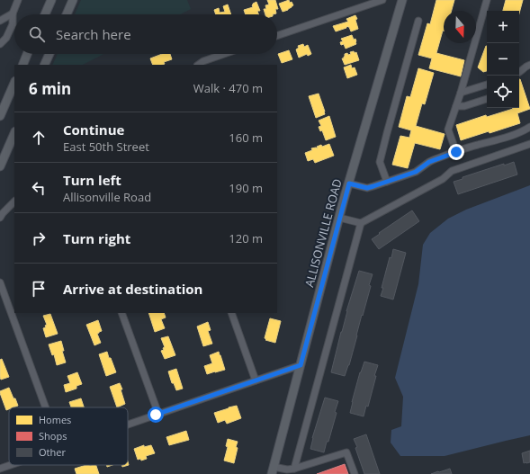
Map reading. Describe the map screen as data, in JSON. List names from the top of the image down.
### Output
{
  "streets": {
    "main road": ["ALLISONVILLE ROAD"]
  },
  "legend": ["Homes", "Shops", "Other"],
  "north": "bottom",
  "page": {
    "map_buttons": ["+", "−"],
    "search": "Search here",
    "heading": ["6 min", "Walk · 470 m"],
    "list": [
      ["Continue", "East 50th Street", "160 m"],
      ["Turn left", "Allisonville Road", "190 m"],
      ["Turn right", "120 m"],
      "Arrive at destination"
    ]
  }
}
